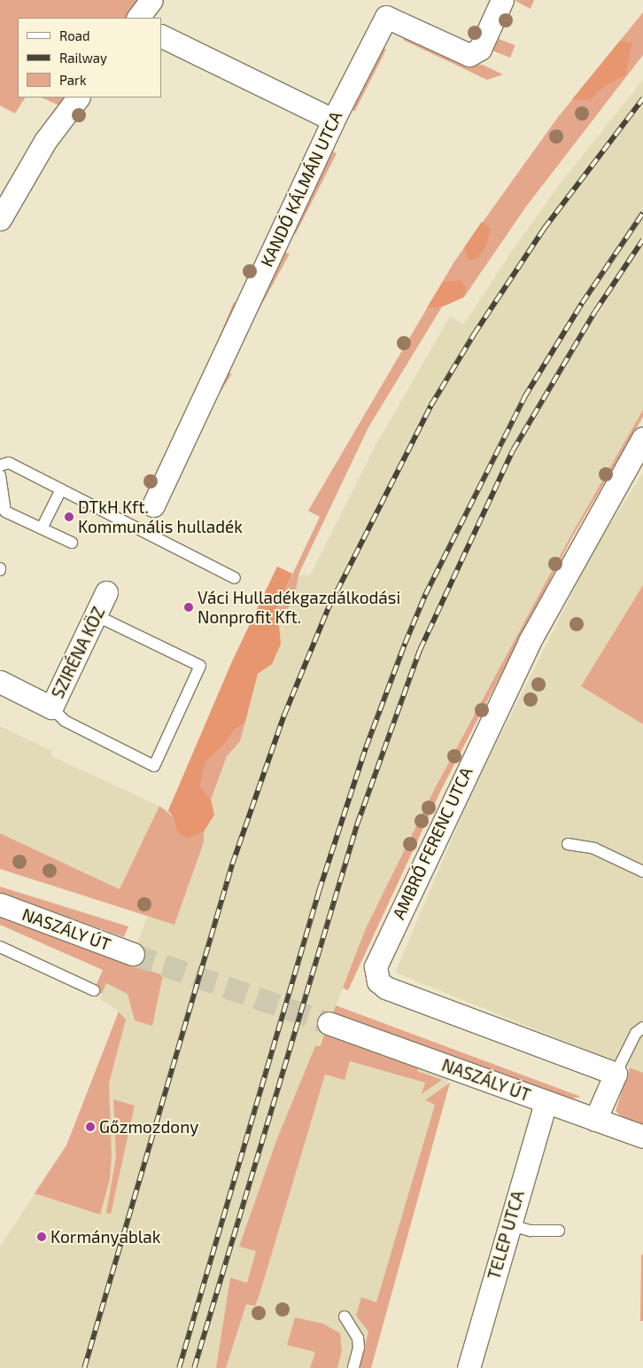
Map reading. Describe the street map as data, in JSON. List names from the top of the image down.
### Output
{
  "streets": {
    "street": [
      "KANDÓ KÁLMÁN UTCA",
      "SZIRÉNA KÖZ",
      "AMBRÓ FERENC UTCA",
      "NASZÁLY ÚT",
      "TELEP UTCA"
    ]
  },
  "crossings": [
    ["NASZÁLY ÚT", "TELEP UTCA"]
  ],
  "places": [
    "DTkH Kft. Kommunális hulladék",
    "Váci Hulladékgazdálkodási Nonprofit Kft.",
    "Gőzmozdony",
    "Kormányablak"
  ],
  "legend": ["Road", "Railway", "Park"]
}
